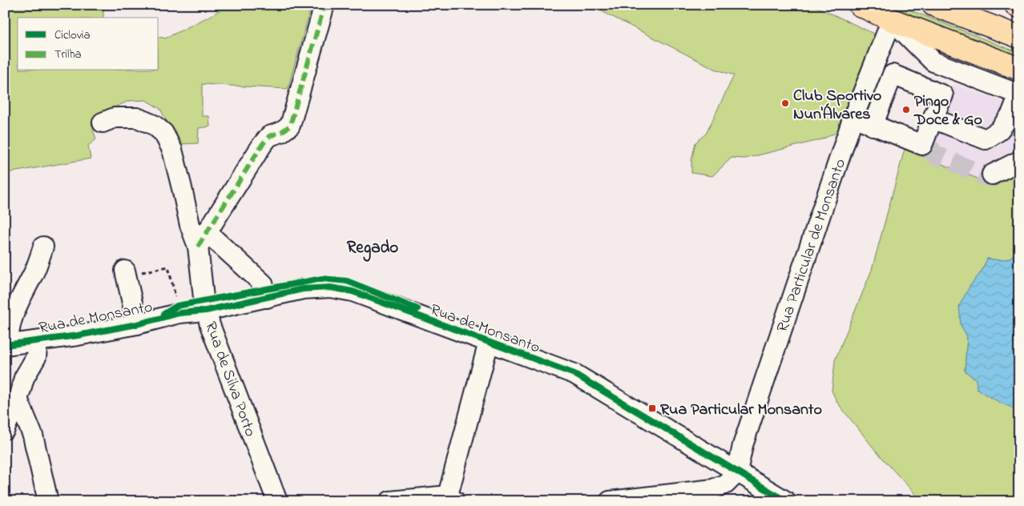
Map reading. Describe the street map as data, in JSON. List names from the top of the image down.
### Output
{
  "streets": {
    "street": ["Rua Particular de Monsanto", "Rua de Monsanto", "Rua de Silva Porto"]
  },
  "crossings": [
    ["Rua Particular de Monsanto", "Rua de Monsanto"],
    ["Rua de Monsanto", "Rua de Silva Porto"]
  ],
  "districts": ["Regado"],
  "places": {
    "other": ["Club Sportivo Nun'Álvares", "Pingo Doce & Go"],
    "transit": ["Rua Particular Monsanto"]
  },
  "legend": ["Ciclovia", "Trilha"]
}
